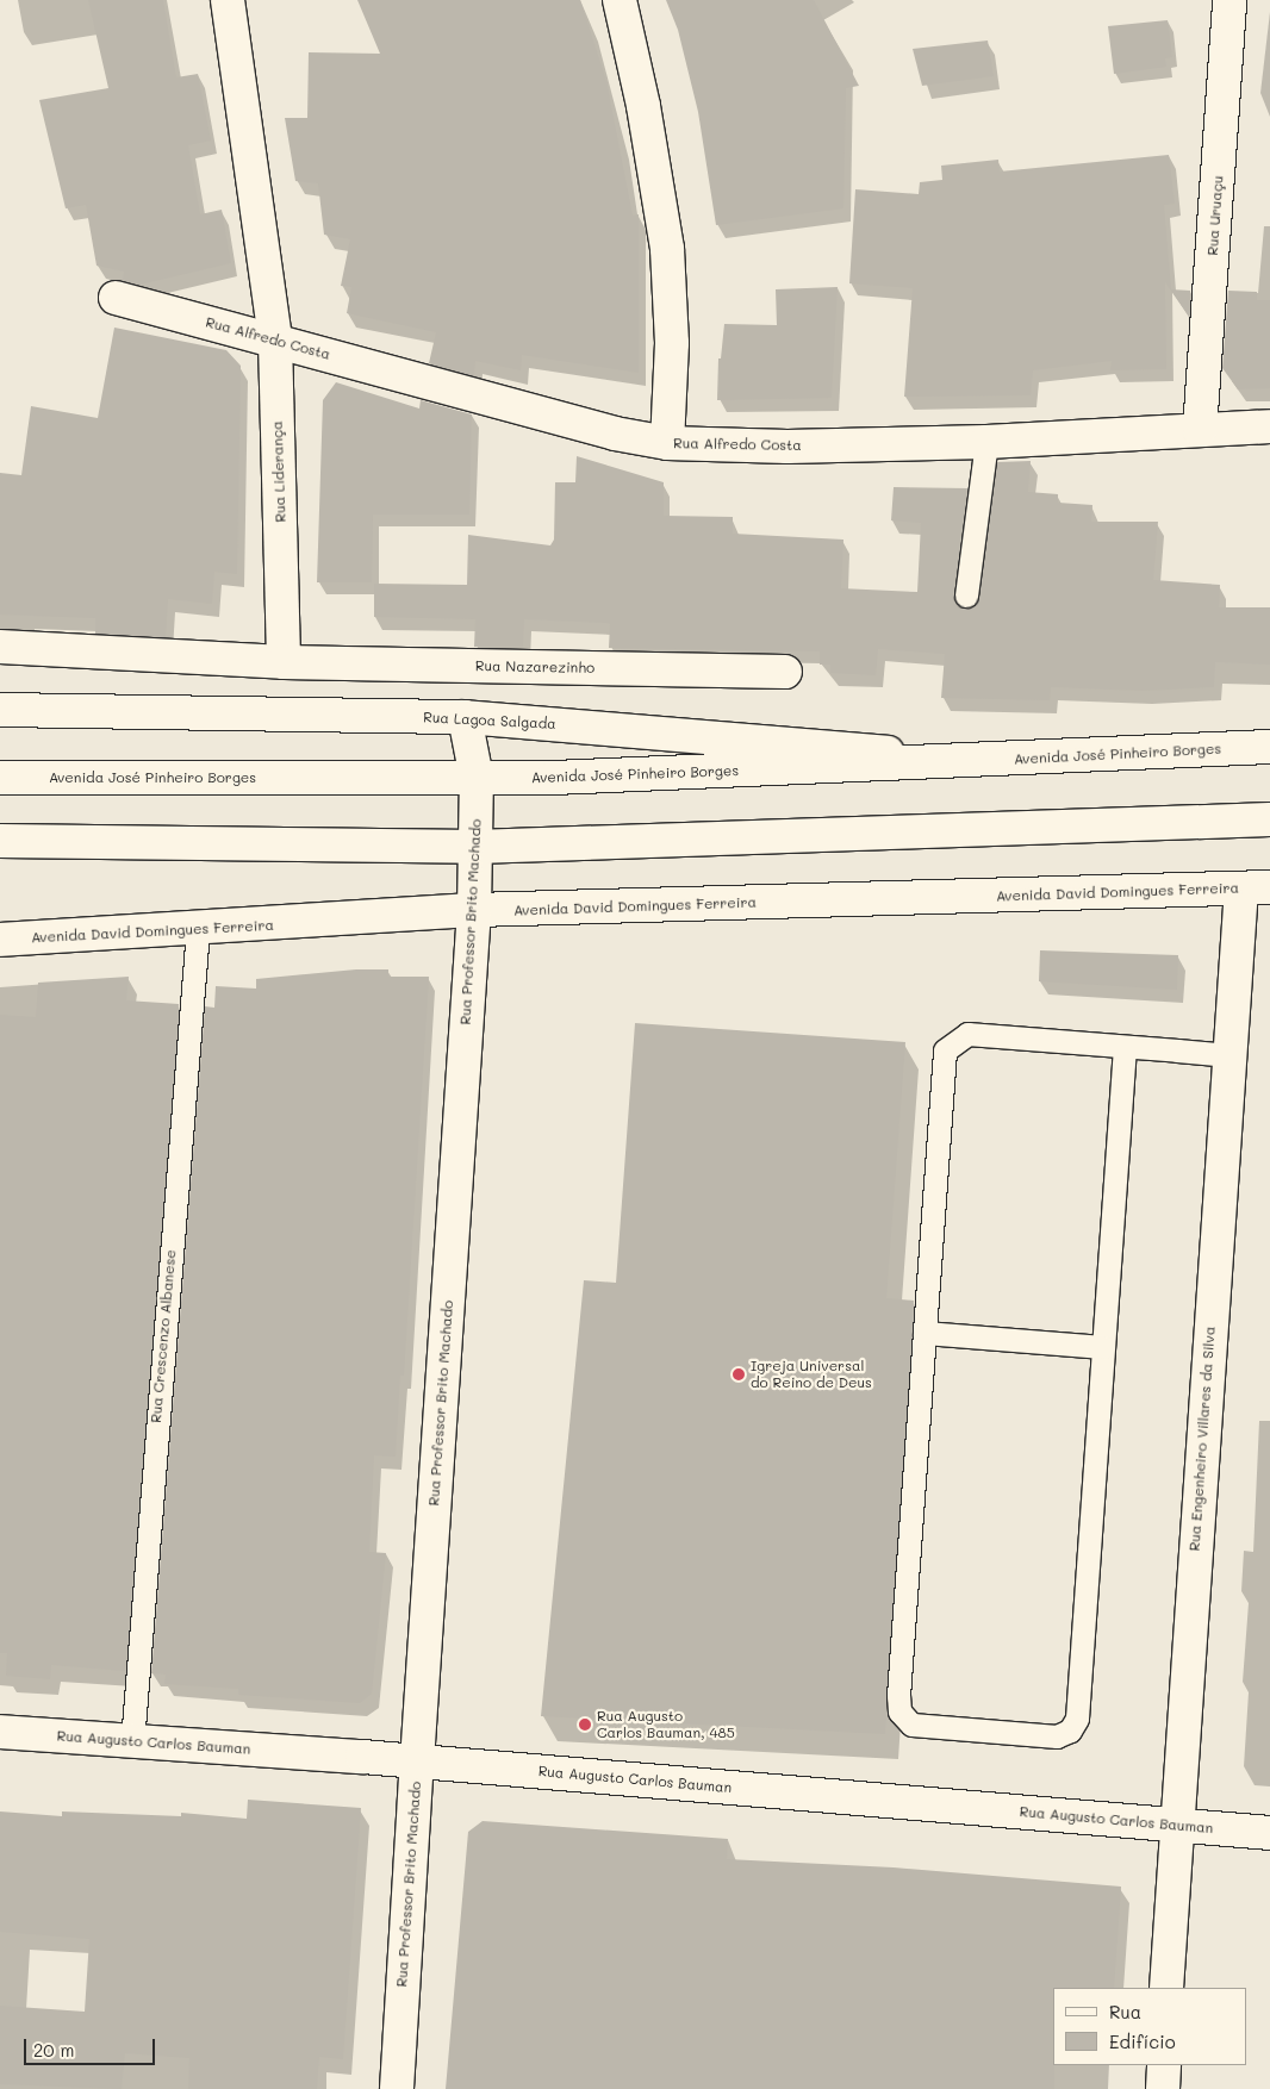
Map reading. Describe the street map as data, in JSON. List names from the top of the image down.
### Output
{
  "streets": {
    "street": [
      "Rua Uruaçu",
      "Rua Alfredo Costa",
      "Rua Liderança",
      "Rua Nazarezinho",
      "Rua Lagoa Salgada",
      "Avenida José Pinheiro Borges",
      "Avenida David Domingues Ferreira",
      "Rua Professor Brito Machado",
      "Rua Engenheiro Villares da Silva",
      "Rua Augusto Carlos Bauman"
    ],
    "lane": ["Rua Crescenzo Albanese"]
  },
  "crossings": [
    ["Rua Uruaçu", "Rua Alfredo Costa"],
    ["Rua Alfredo Costa", "Rua Liderança"],
    ["Rua Liderança", "Rua Nazarezinho"],
    ["Rua Lagoa Salgada", "Avenida José Pinheiro Borges"],
    ["Rua Lagoa Salgada", "Rua Professor Brito Machado"],
    ["Avenida José Pinheiro Borges", "Rua Professor Brito Machado"],
    ["Avenida David Domingues Ferreira", "Rua Professor Brito Machado"],
    ["Avenida David Domingues Ferreira", "Rua Crescenzo Albanese"],
    ["Avenida David Domingues Ferreira", "Rua Engenheiro Villares da Silva"],
    ["Rua Professor Brito Machado", "Rua Augusto Carlos Bauman"],
    ["Rua Crescenzo Albanese", "Rua Augusto Carlos Bauman"],
    ["Rua Engenheiro Villares da Silva", "Rua Augusto Carlos Bauman"]
  ],
  "places": ["Igreja Universal do Reino de Deus", "Rua Augusto Carlos Bauman, 485"],
  "legend": ["Rua", "Edifício"],
  "scale_bar": "20 m"
}
